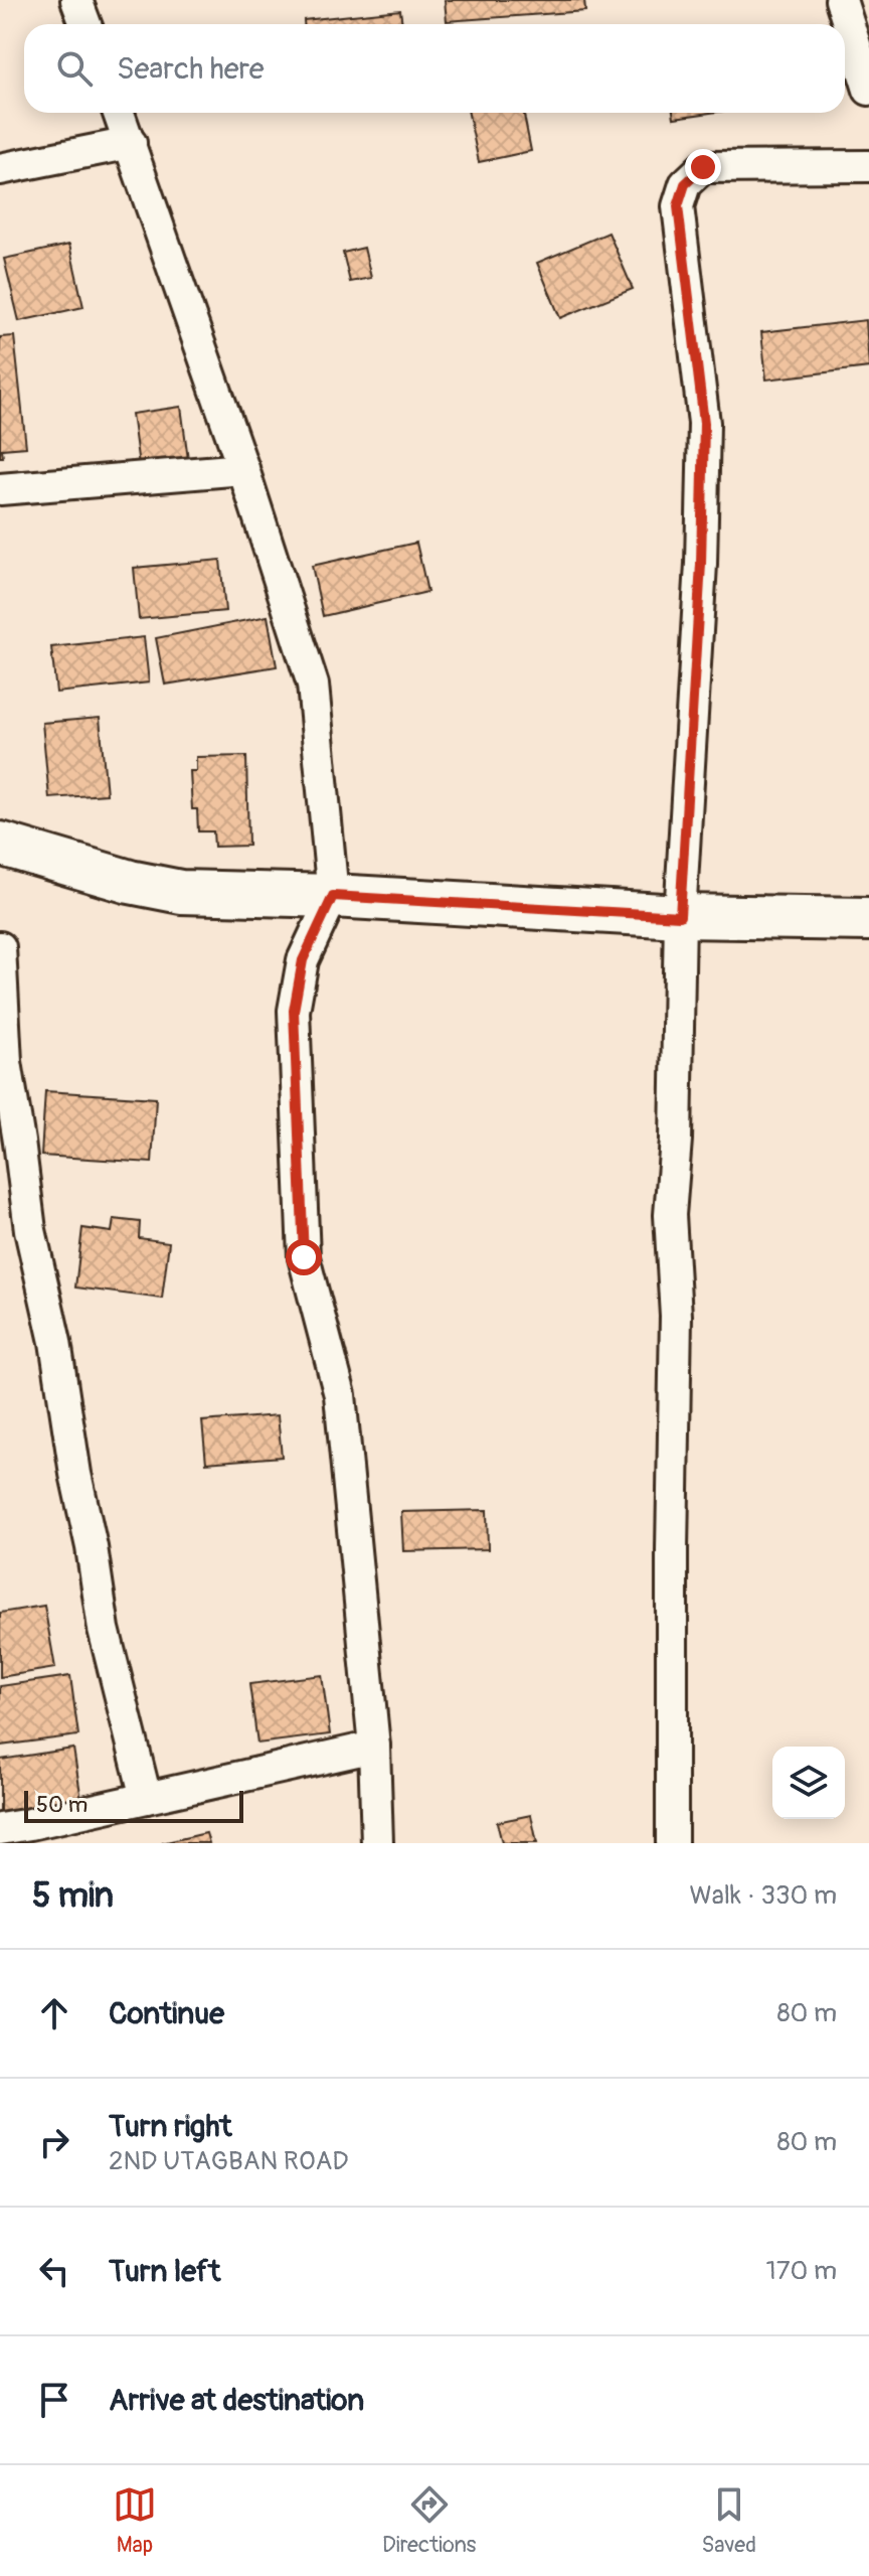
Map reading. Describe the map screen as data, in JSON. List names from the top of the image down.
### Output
{
  "scale_bar": "50 m",
  "page": {
    "search": "Search here",
    "scale": "50 m",
    "heading": ["5 min", "Walk · 330 m"],
    "list": [
      ["Continue", "80 m"],
      ["Turn right", "2ND UTAGBAN ROAD", "80 m"],
      ["Turn left", "170 m"],
      "Arrive at destination"
    ],
    "nav": ["Map", "Directions", "Saved"]
  }
}
